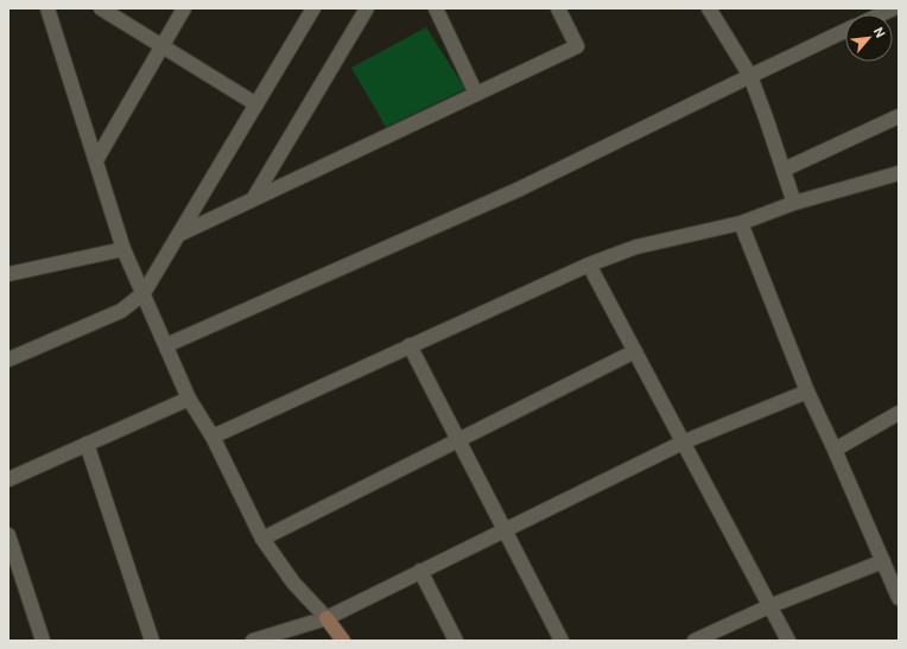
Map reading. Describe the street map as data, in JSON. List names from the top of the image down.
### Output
{
  "north": "top right"
}
